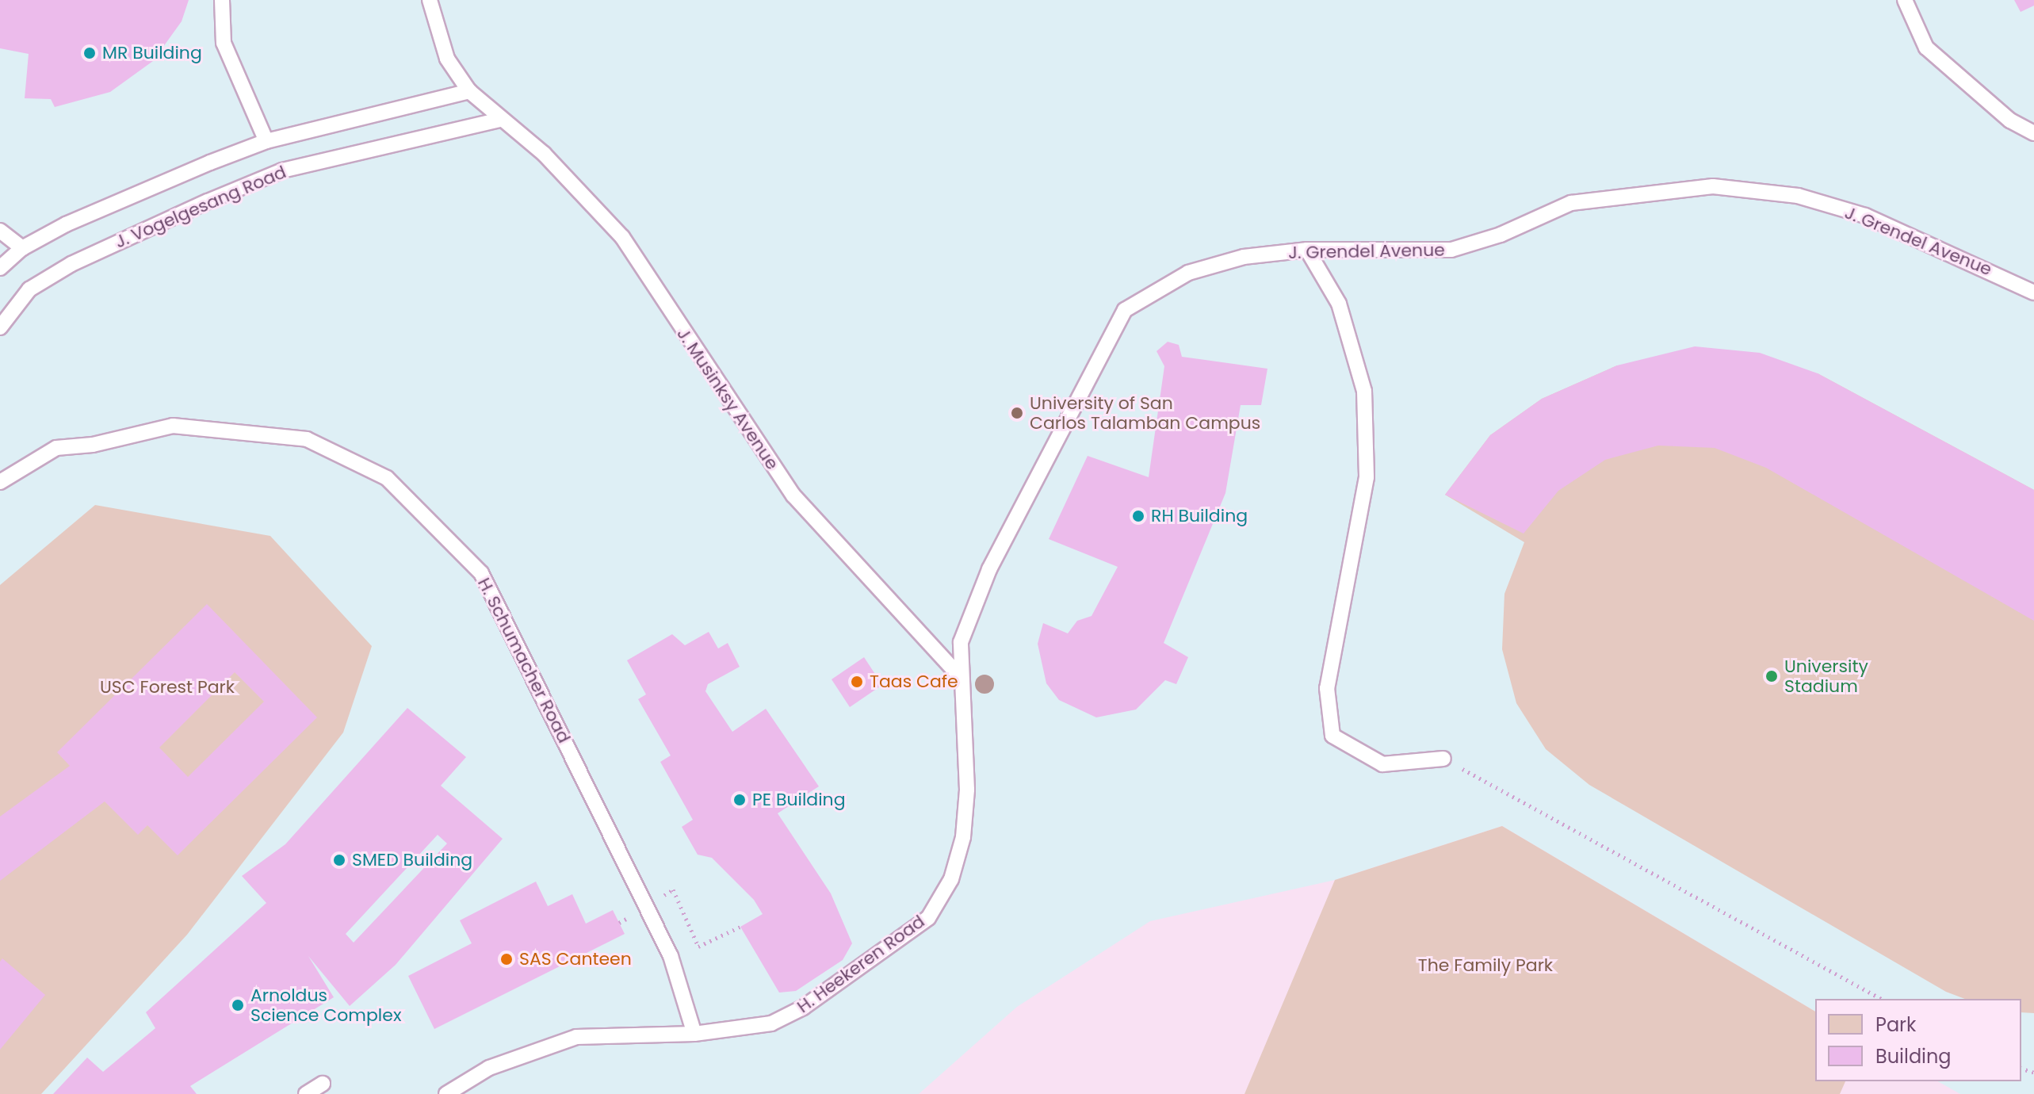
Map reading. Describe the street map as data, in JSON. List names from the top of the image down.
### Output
{
  "streets": {
    "lane": [
      "J. Vogelgesang Road",
      "J. Grendel Avenue",
      "J. Musinksy Avenue",
      "H. Schumacher Road",
      "H. Heekeren Road"
    ]
  },
  "crossings": [
    ["J. Vogelgesang Road", "J. Musinksy Avenue"],
    ["J. Grendel Avenue", "J. Musinksy Avenue"],
    ["J. Grendel Avenue", "H. Heekeren Road"],
    ["J. Musinksy Avenue", "H. Heekeren Road"],
    ["H. Schumacher Road", "H. Heekeren Road"]
  ],
  "parks": ["USC Forest Park", "The Family Park"],
  "places": [
    "MR Building",
    "University of San Carlos Talamban Campus",
    "RH Building",
    "University Stadium",
    "Taas Cafe",
    "PE Building",
    "SMED Building",
    "SAS Canteen",
    "Arnoldus Science Complex"
  ],
  "legend": ["Park", "Building"]
}
